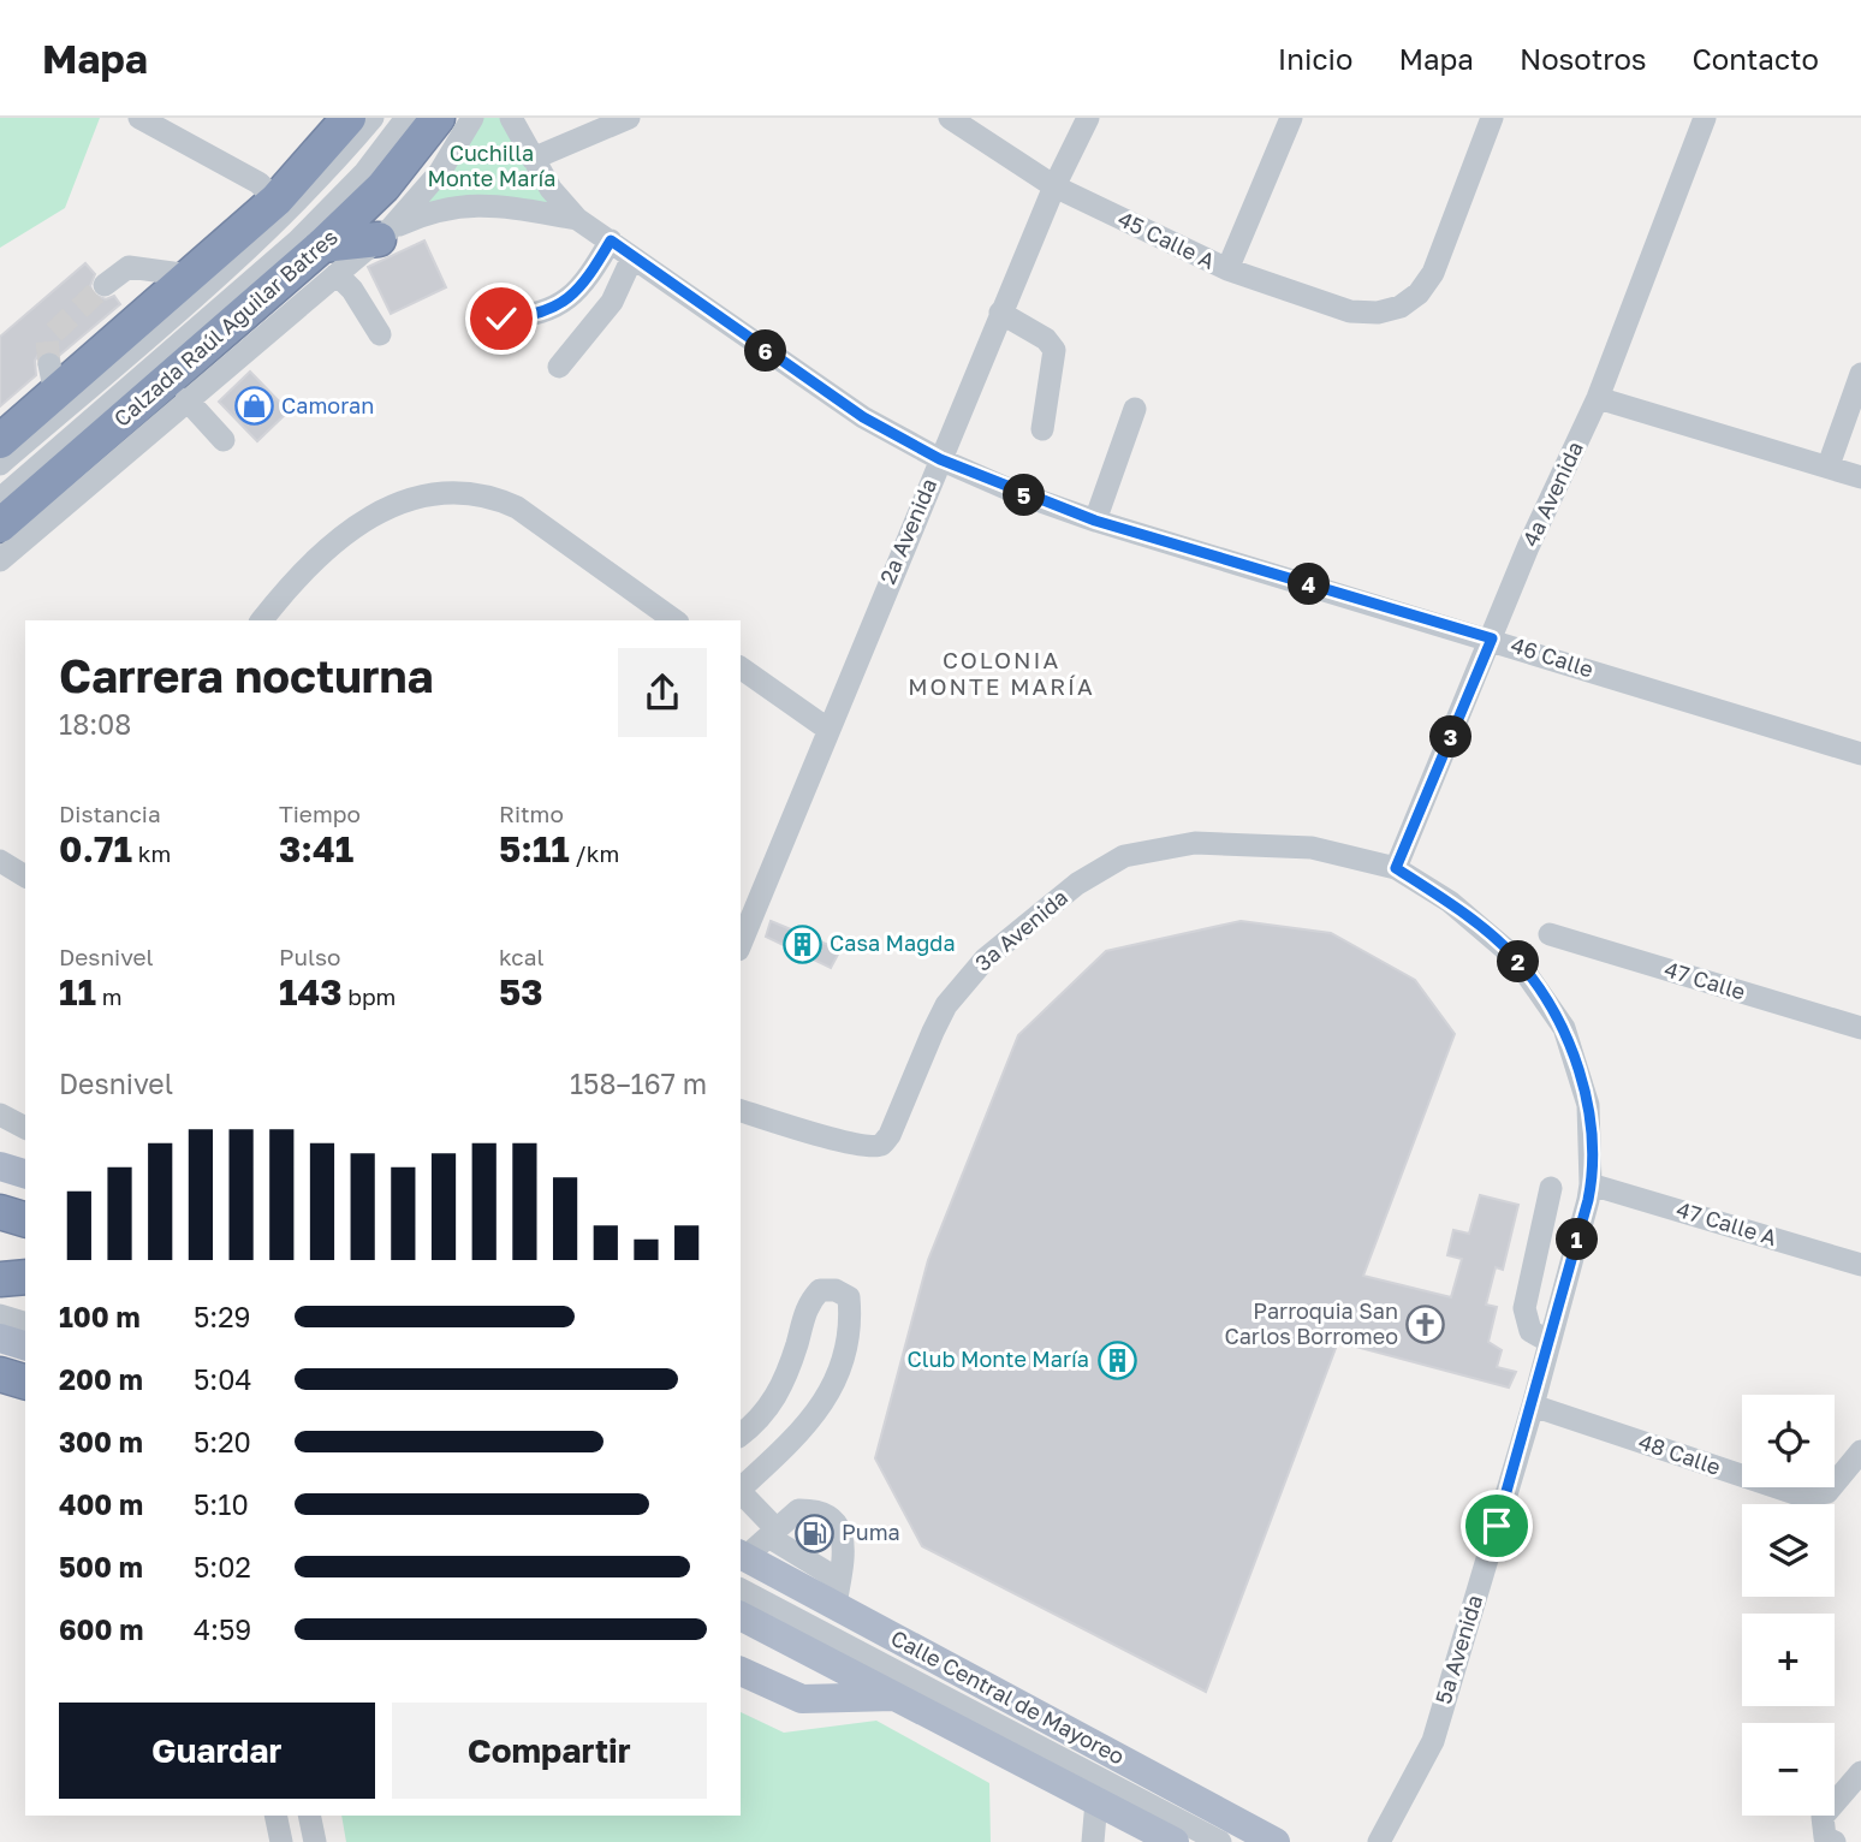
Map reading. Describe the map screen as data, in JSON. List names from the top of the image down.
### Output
{
  "streets": {
    "highway": ["Calzada Raúl Aguilar Batres"],
    "main road": ["Calle Central de Mayoreo"],
    "street": [
      "45 Calle A",
      "4a Avenida",
      "2a Avenida",
      "46 Calle",
      "3a Avenida",
      "47 Calle",
      "47 Calle A",
      "48 Calle",
      "5a Avenida"
    ]
  },
  "crossings": [
    ["45 Calle A", "2a Avenida"],
    ["4a Avenida", "46 Calle"],
    ["4a Avenida", "3a Avenida"],
    ["4a Avenida", "5a Avenida"],
    ["2a Avenida", "46 Calle"],
    ["3a Avenida", "5a Avenida"],
    ["47 Calle A", "5a Avenida"],
    ["48 Calle", "5a Avenida"]
  ],
  "districts": ["COLONIA MONTE MARÍA"],
  "parks": ["Cuchilla Monte María"],
  "places": {
    "shop": ["Camoran"],
    "building": ["Casa Magda", "Club Monte María"],
    "church": ["Parroquia San Carlos Borromeo"],
    "fuel station": ["Puma"]
  },
  "page": {
    "header": "Mapa",
    "nav": [
      "Inicio",
      "Mapa",
      "Nosotros",
      "Contacto"
    ],
    "pins": [
      "6",
      "5",
      "4",
      "3",
      "2",
      "1"
    ],
    "heading": ["Carrera nocturna", "18:08"],
    "stats": [
      ["Distancia", "0.71 km"],
      ["Tiempo", "3:41"],
      ["Ritmo", "5:11 /km"],
      ["Desnivel", "11 m"],
      ["Pulso", "143 bpm"],
      ["kcal", "53"]
    ],
    "chart": ["Desnivel", "158–167 m"],
    "list": [
      {
        "name": "100 m",
        "note": "5:29"
      },
      {
        "name": "200 m",
        "note": "5:04"
      },
      {
        "name": "300 m",
        "note": "5:20"
      },
      {
        "name": "400 m",
        "note": "5:10"
      },
      {
        "name": "500 m",
        "note": "5:02"
      },
      {
        "name": "600 m",
        "note": "4:59"
      }
    ],
    "map_buttons": ["+", "−"],
    "buttons": ["Guardar", "Compartir"]
  }
}
